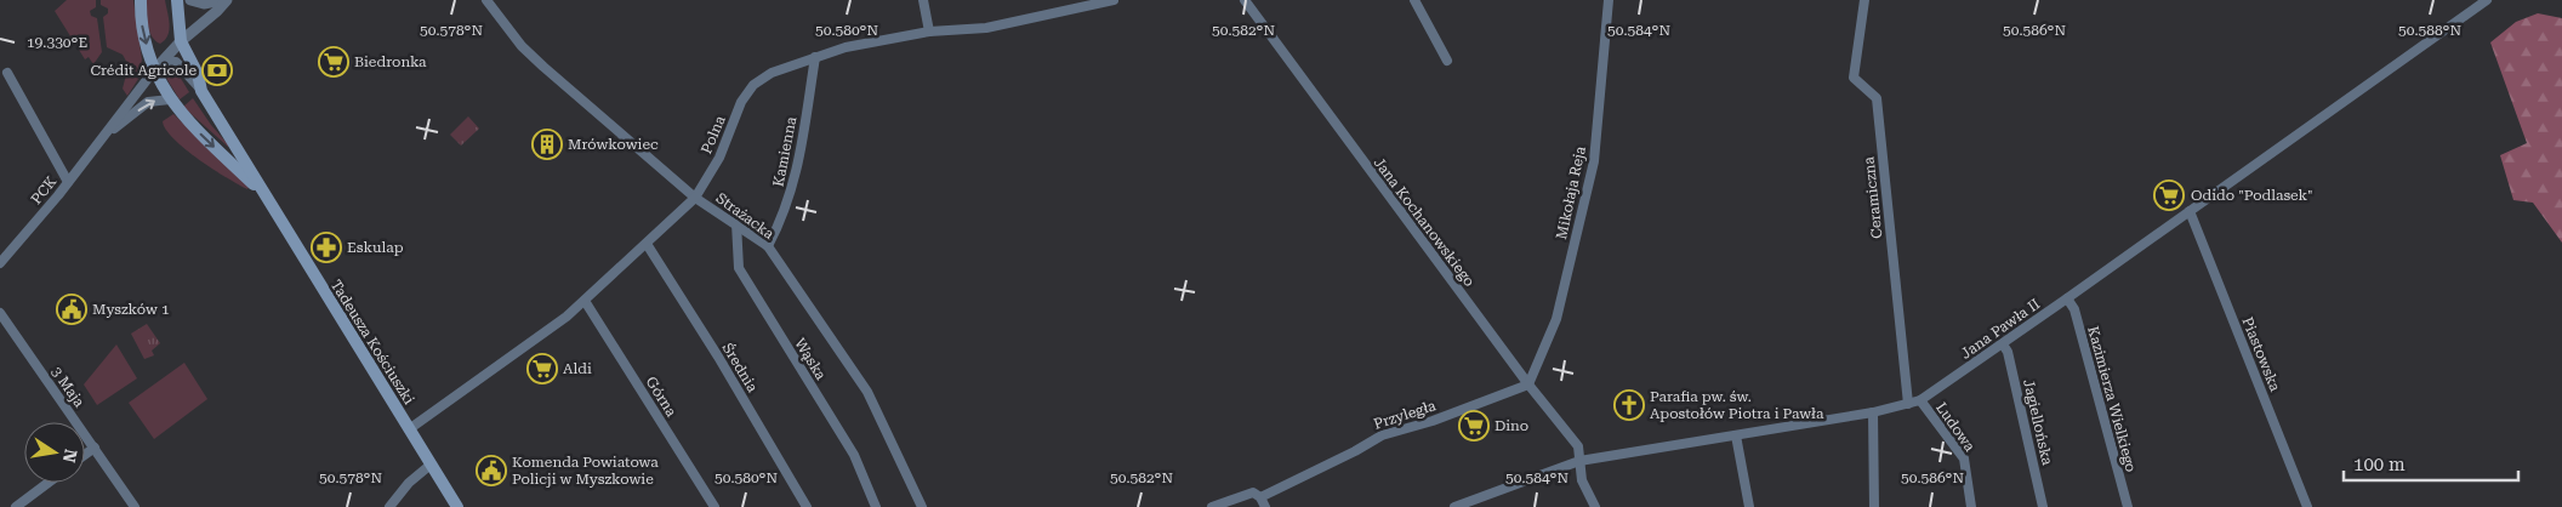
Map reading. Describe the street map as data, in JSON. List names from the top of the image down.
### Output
{
  "streets": {
    "main road": ["Tadeusza Kościuszki"],
    "street": [
      "Polna",
      "Kamienna",
      "PCK",
      "Mikołaja Reja",
      "Ceramiczna",
      "Strażacka",
      "Jana Kochanowskiego",
      "Jana Pawła II",
      "Piastowska",
      "Wąska",
      "Średnia",
      "3 Maja",
      "Górna",
      "Kazimierza Wielkiego",
      "Przyległa",
      "Jagiellońska",
      "Ludowa"
    ]
  },
  "crossings": [
    ["Polna", "Kamienna"],
    ["Polna", "Strażacka"],
    ["Polna", "Tadeusza Kościuszki"],
    ["Polna", "Średnia"],
    ["Polna", "Górna"],
    ["Kamienna", "Strażacka"],
    ["PCK", "Tadeusza Kościuszki"],
    ["Mikołaja Reja", "Jana Kochanowskiego"],
    ["Mikołaja Reja", "Przyległa"],
    ["Ceramiczna", "Jana Pawła II"],
    ["Strażacka", "Wąska"],
    ["Jana Kochanowskiego", "Jana Pawła II"],
    ["Jana Kochanowskiego", "Przyległa"],
    ["Jana Pawła II", "Piastowska"],
    ["Jana Pawła II", "Kazimierza Wielkiego"],
    ["Jana Pawła II", "Jagiellońska"],
    ["Jana Pawła II", "Ludowa"]
  ],
  "places": {
    "supermarket": [
      "Biedronka",
      "Odido \"Podlasek\"",
      "Aldi",
      "Dino"
    ],
    "bank": ["Crédit Agricole"],
    "building": ["Mrówkowiec"],
    "pharmacy": ["Eskulap"],
    "public building": ["Myszków 1", "Komenda Powiatowa Policji w Myszkowie"],
    "church": ["Parafia pw. św. Apostołów Piotra i Pawła"]
  },
  "scale_bar": "100 m",
  "north": "right",
  "coordinates": [
    "50.578°N",
    "50.580°N",
    "50.582°N",
    "50.584°N",
    "50.586°N",
    "50.588°N",
    "19.330°E"
  ]
}
